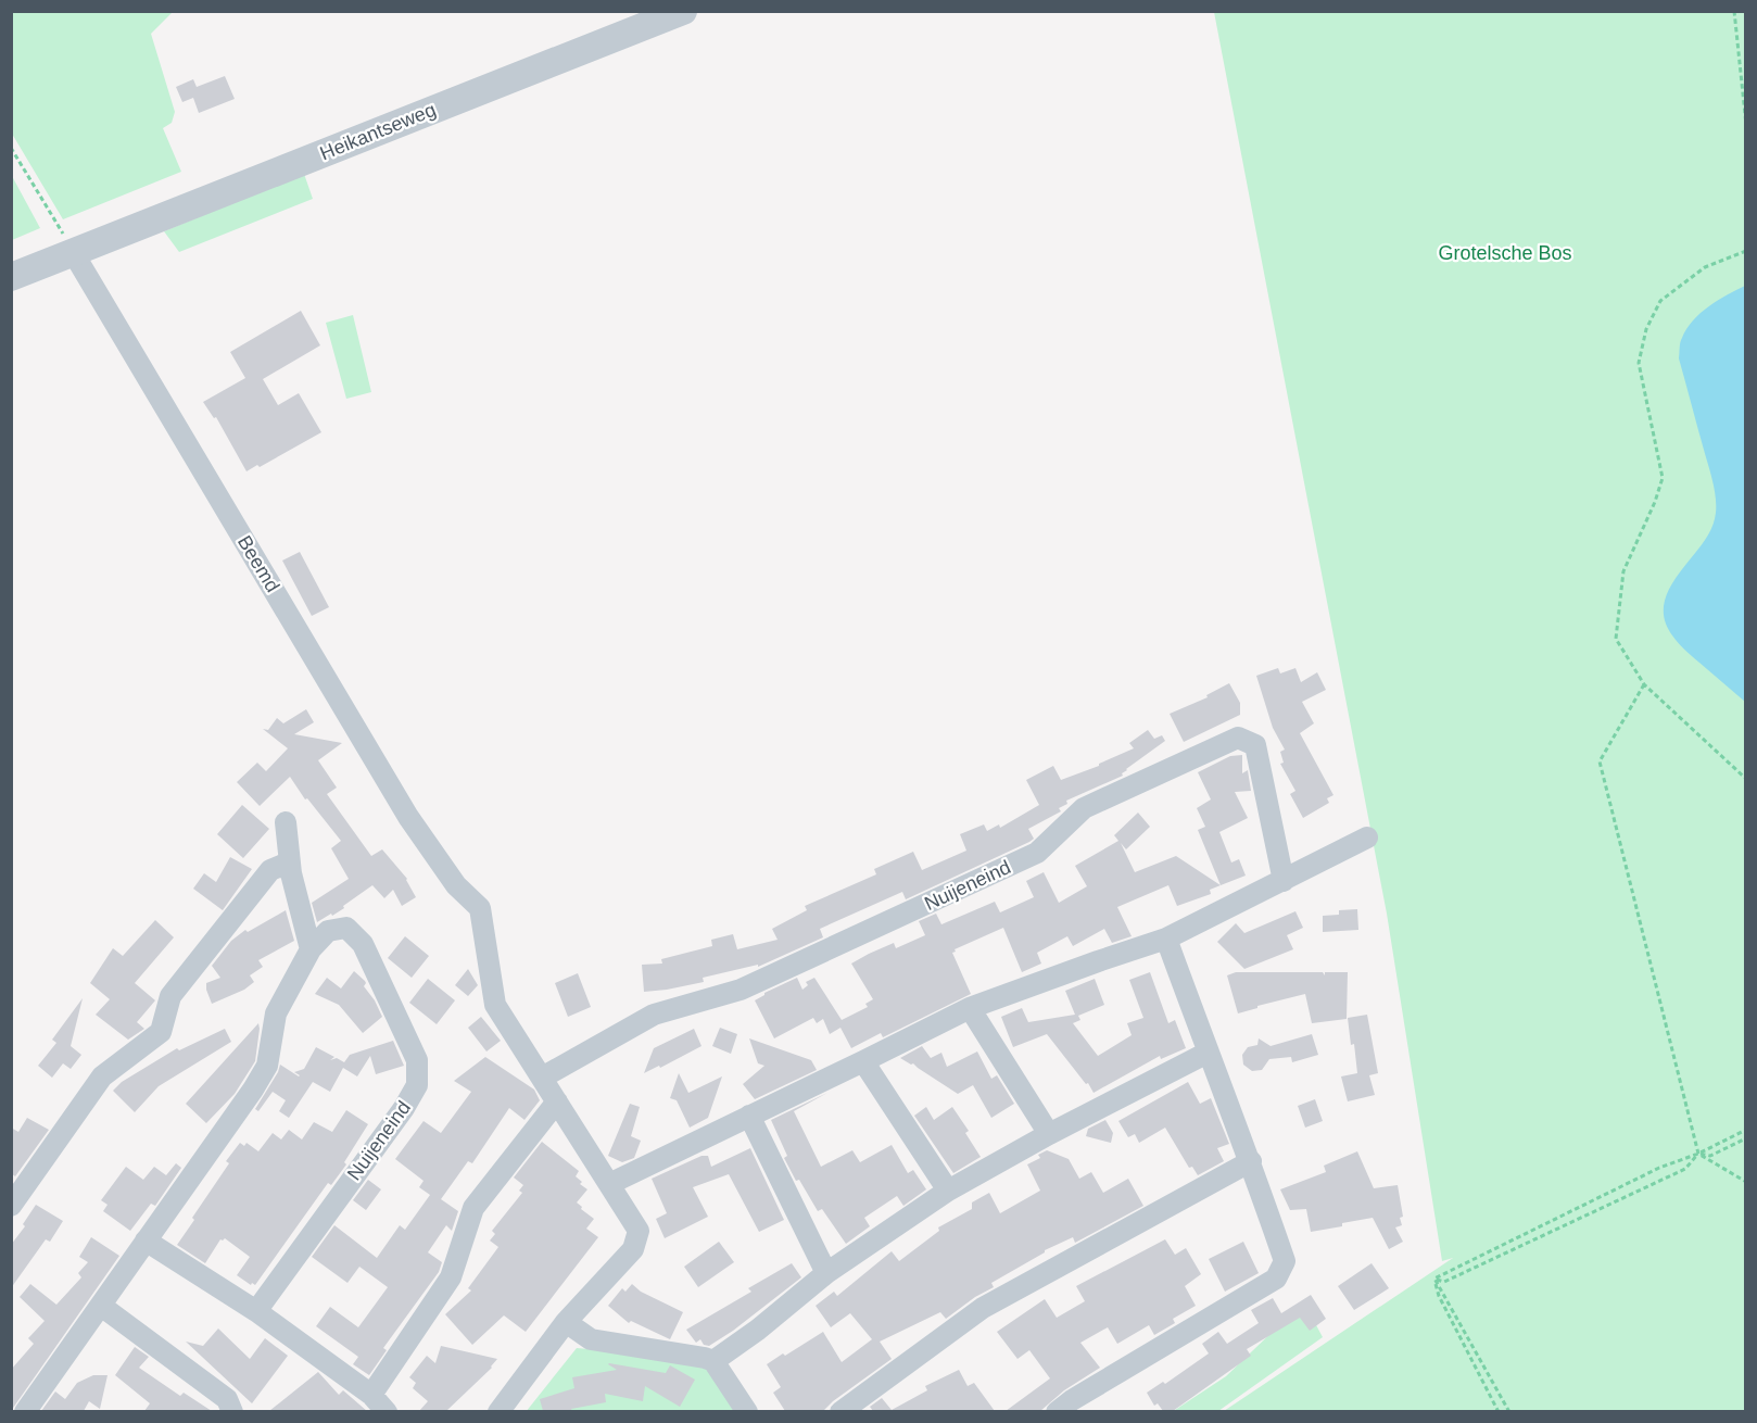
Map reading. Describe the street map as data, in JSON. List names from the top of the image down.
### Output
{
  "streets": {
    "street": ["Heikantseweg", "Beemd", "Nuijeneind"]
  },
  "crossings": [
    ["Heikantseweg", "Beemd"],
    ["Beemd", "Nuijeneind"]
  ],
  "parks": ["Grotelsche Bos"]
}
